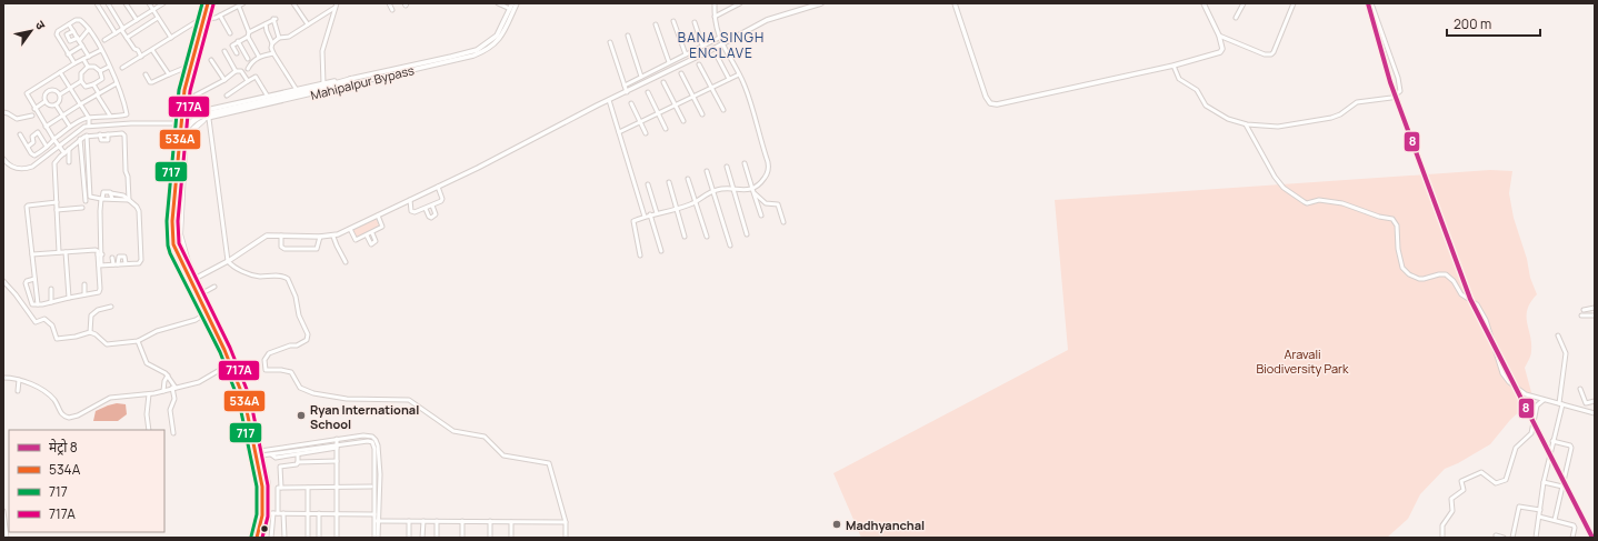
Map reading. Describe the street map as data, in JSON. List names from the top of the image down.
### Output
{
  "streets": {
    "street": ["Mahipalpur Bypass"]
  },
  "districts": ["BANA SINGH ENCLAVE"],
  "parks": ["Aravali Biodiversity Park"],
  "places": ["Ryan International School", "Madhyanchal"],
  "lines": [
    "metro line 8",
    "transit line 534A",
    "transit line 717",
    "transit line 717A"
  ],
  "legend": [
    "मेट्रो 8",
    "534A",
    "717",
    "717A"
  ],
  "scale_bar": "200 m",
  "north": "top right"
}
